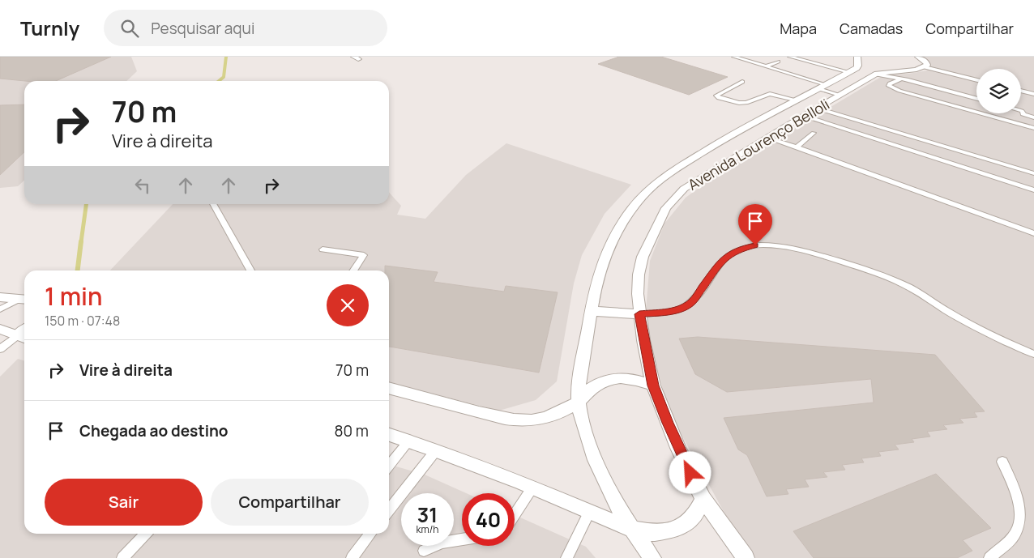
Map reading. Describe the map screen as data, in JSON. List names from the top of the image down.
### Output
{
  "streets": {
    "street": ["Avenida Lourenço Belloli"]
  },
  "page": {
    "header": "Turnly",
    "search": "Pesquisar aqui",
    "nav": ["Mapa", "Camadas", "Compartilhar"],
    "turn": ["70 m", "Vire à direita"],
    "heading": ["1 min", "150 m · 07:48"],
    "list": [
      {
        "name": "Vire à direita",
        "value": "70 m"
      },
      {
        "name": "Chegada ao destino",
        "value": "80 m"
      }
    ],
    "buttons": ["Sair", "Compartilhar"],
    "speed": "31 km/h",
    "limit": "40"
  }
}
